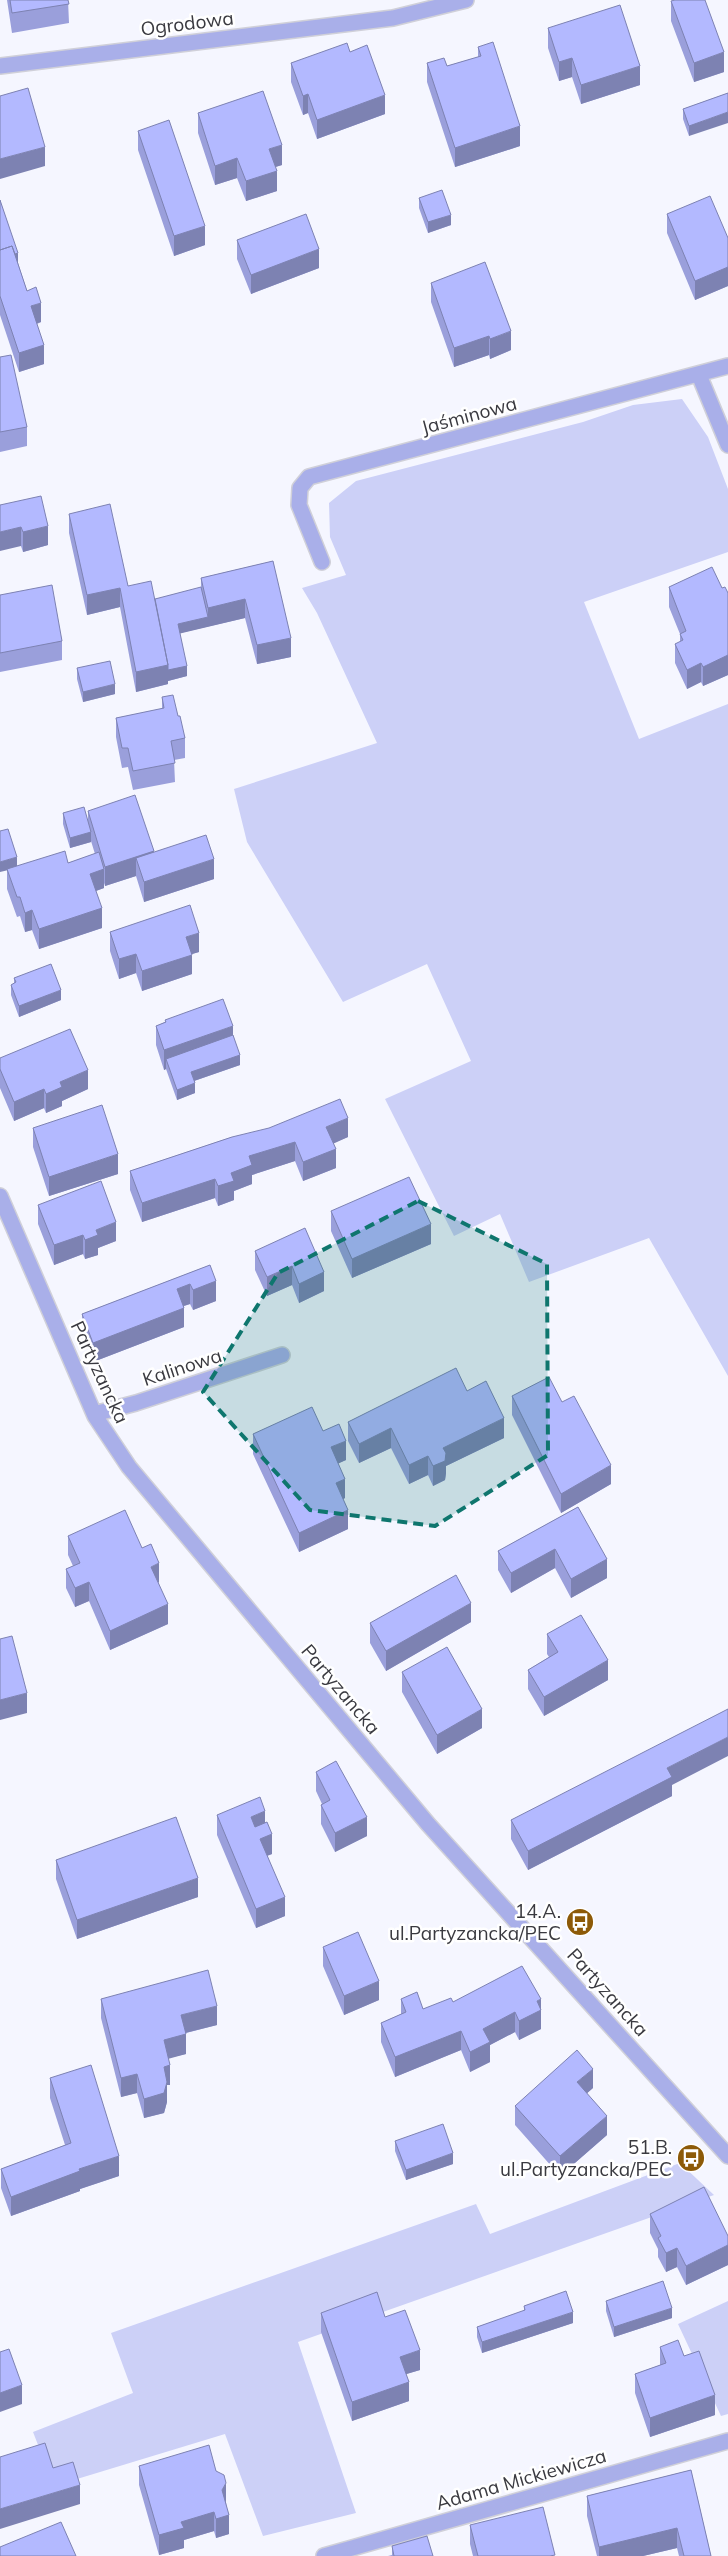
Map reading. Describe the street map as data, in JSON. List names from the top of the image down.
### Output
{
  "streets": {
    "street": [
      "Ogrodowa",
      "Jaśminowa",
      "Kalinowa",
      "Partyzancka",
      "Adama Mickiewicza"
    ]
  },
  "crossings": [
    ["Kalinowa", "Partyzancka"]
  ],
  "places": {
    "bus stop": ["14.A. ul.Partyzancka/PEC", "51.B. ul.Partyzancka/PEC"]
  }
}
